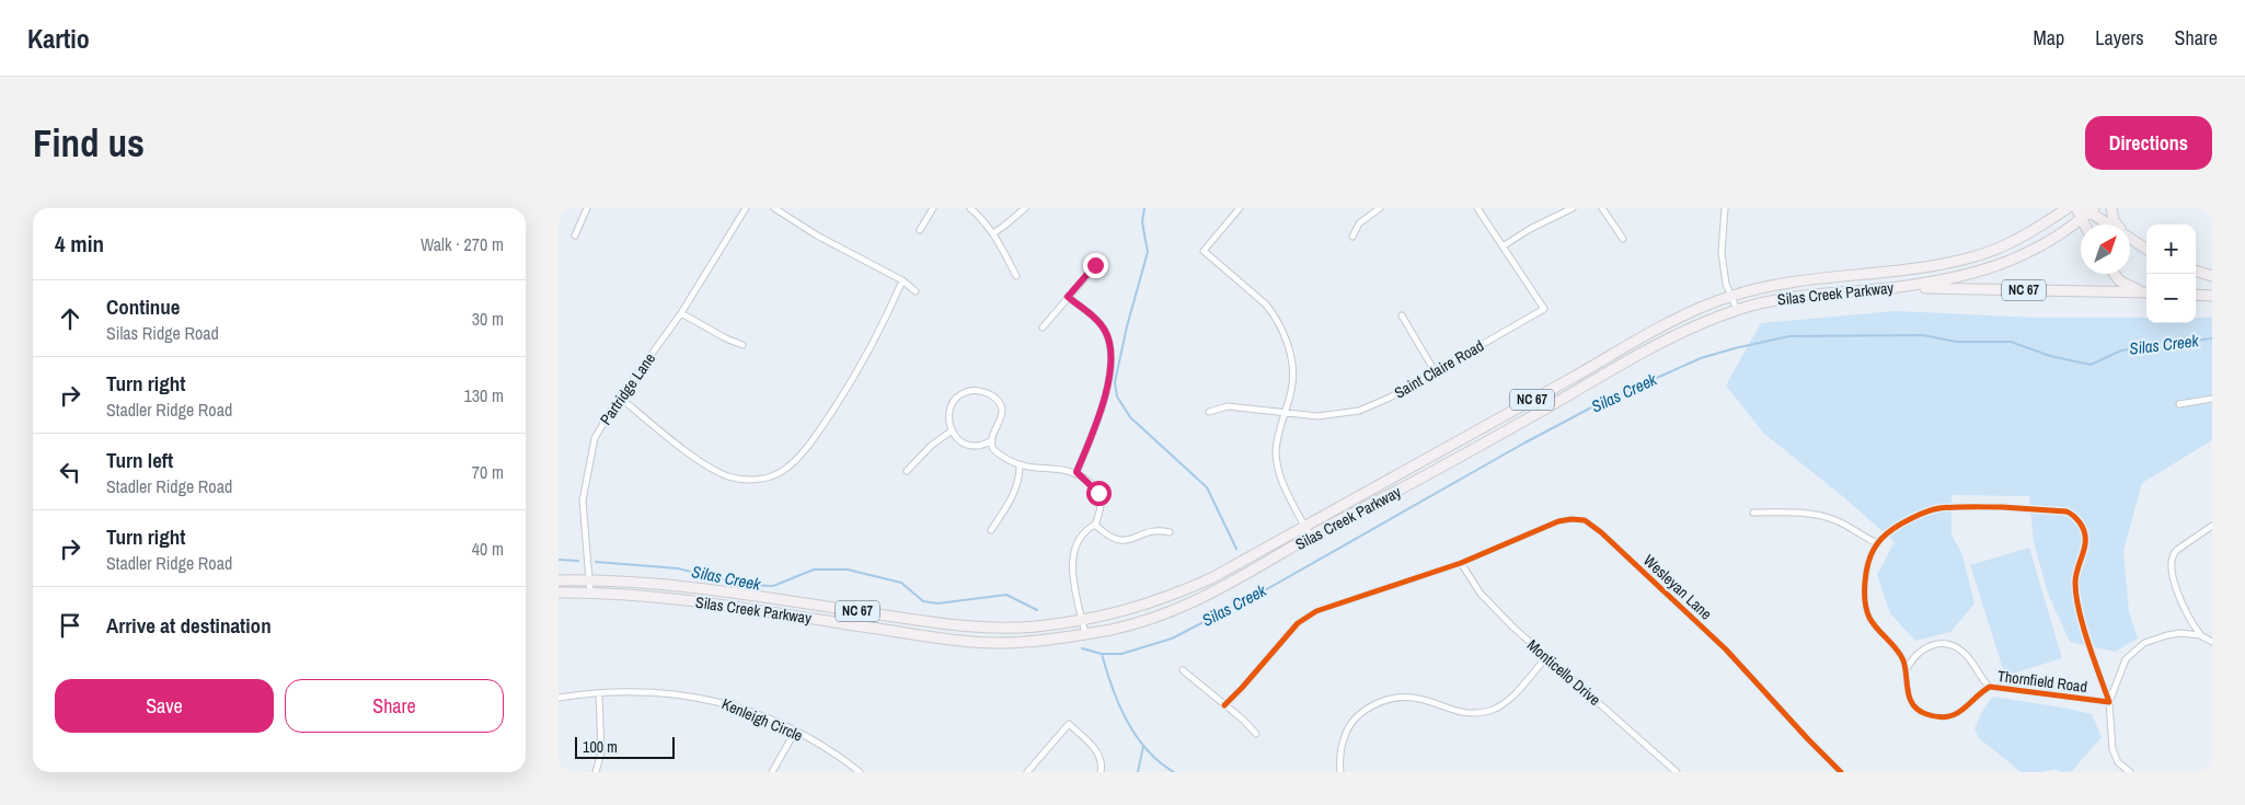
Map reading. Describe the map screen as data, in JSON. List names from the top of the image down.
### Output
{
  "streets": {
    "main road": ["NC 67", "Silas Creek Parkway"],
    "street": [
      "Saint Claire Road",
      "Partridge Lane",
      "Wesleyan Lane",
      "Monticello Drive",
      "Thornfield Road",
      "Kenleigh Circle"
    ]
  },
  "crossings": [
    ["NC 67", "Silas Creek Parkway"],
    ["Silas Creek Parkway", "Partridge Lane"],
    ["Wesleyan Lane", "Monticello Drive"]
  ],
  "water": ["Silas Creek"],
  "scale_bar": "100 m",
  "north": "top right",
  "page": {
    "header": "Kartio",
    "nav": ["Map", "Layers", "Share"],
    "buttons": [
      "Directions",
      ["Save", "Share"]
    ],
    "title": "Find us",
    "heading": ["4 min", "Walk · 270 m"],
    "map_buttons": ["+", "−"],
    "list": [
      ["Continue", "Silas Ridge Road", "30 m"],
      ["Turn right", "Stadler Ridge Road", "130 m"],
      ["Turn left", "Stadler Ridge Road", "70 m"],
      ["Turn right", "Stadler Ridge Road", "40 m"],
      "Arrive at destination"
    ],
    "scale": "100 m"
  }
}
